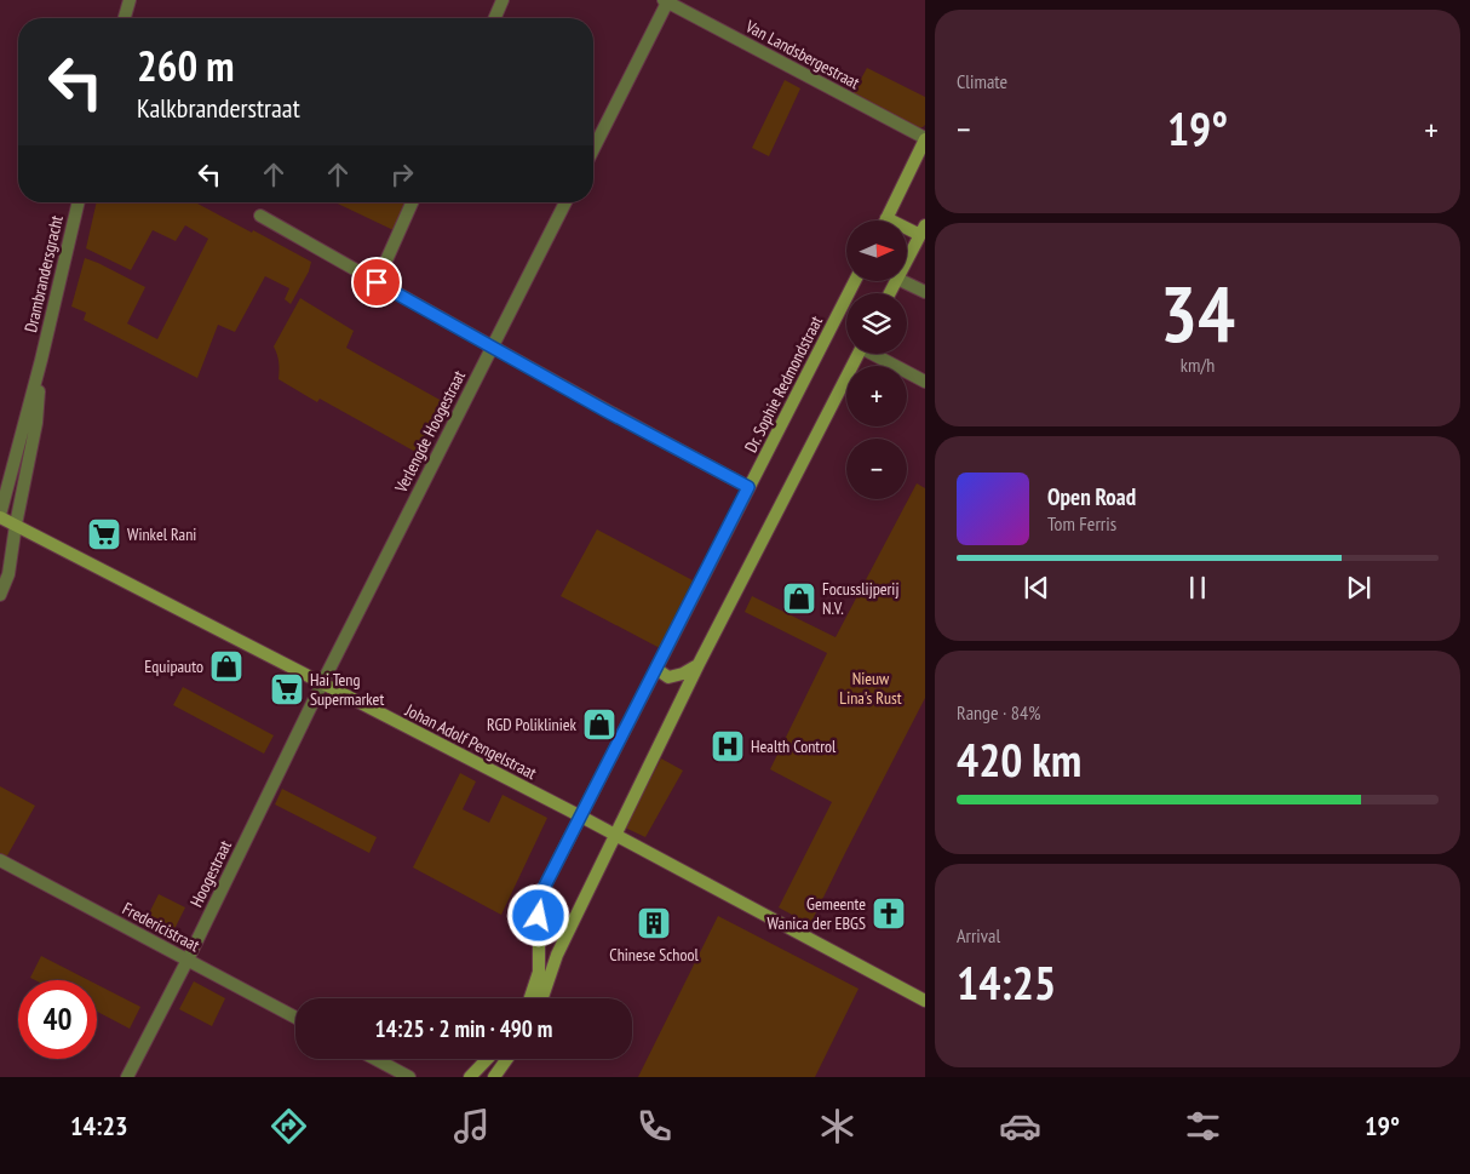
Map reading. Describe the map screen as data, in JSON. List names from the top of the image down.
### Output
{
  "streets": {
    "street": [
      "Van Landsbergestraat",
      "Drambrandersgracht",
      "Dr. Sophie Redmondstraat",
      "Verlengde Hoogestraat",
      "Johan Adolf Pengelstraat",
      "Hoogestraat",
      "Fredericistraat"
    ]
  },
  "crossings": [
    ["Drambrandersgracht", "Johan Adolf Pengelstraat"],
    ["Dr. Sophie Redmondstraat", "Johan Adolf Pengelstraat"],
    ["Verlengde Hoogestraat", "Johan Adolf Pengelstraat"],
    ["Verlengde Hoogestraat", "Hoogestraat"],
    ["Johan Adolf Pengelstraat", "Hoogestraat"],
    ["Hoogestraat", "Fredericistraat"]
  ],
  "parks": ["Nieuw Lina's Rust"],
  "places": {
    "supermarket": ["Winkel Rani", "Hai Teng Supermarket"],
    "shop": ["Focusslijperij N.V.", "Equipauto", "RGD Polikliniek"],
    "hospital": ["Health Control"],
    "church": ["Gemeente Wanica der EBGS"],
    "building": ["Chinese School"]
  },
  "north": "right",
  "page": {
    "tile": [
      "Climate",
      ["34", "km/h"],
      ["Range · 84%", "420 km"],
      ["Arrival", "14:25"]
    ],
    "turn": ["260 m", "Kalkbranderstraat"],
    "heat": ["−", "19°", "+"],
    "map_buttons": ["+", "−"],
    "song": ["Open Road", "Tom Ferris"],
    "limit": "40",
    "trip": "14:25 · 2 min · 490 m",
    "tabs": ["14:23", "19°"]
  }
}
